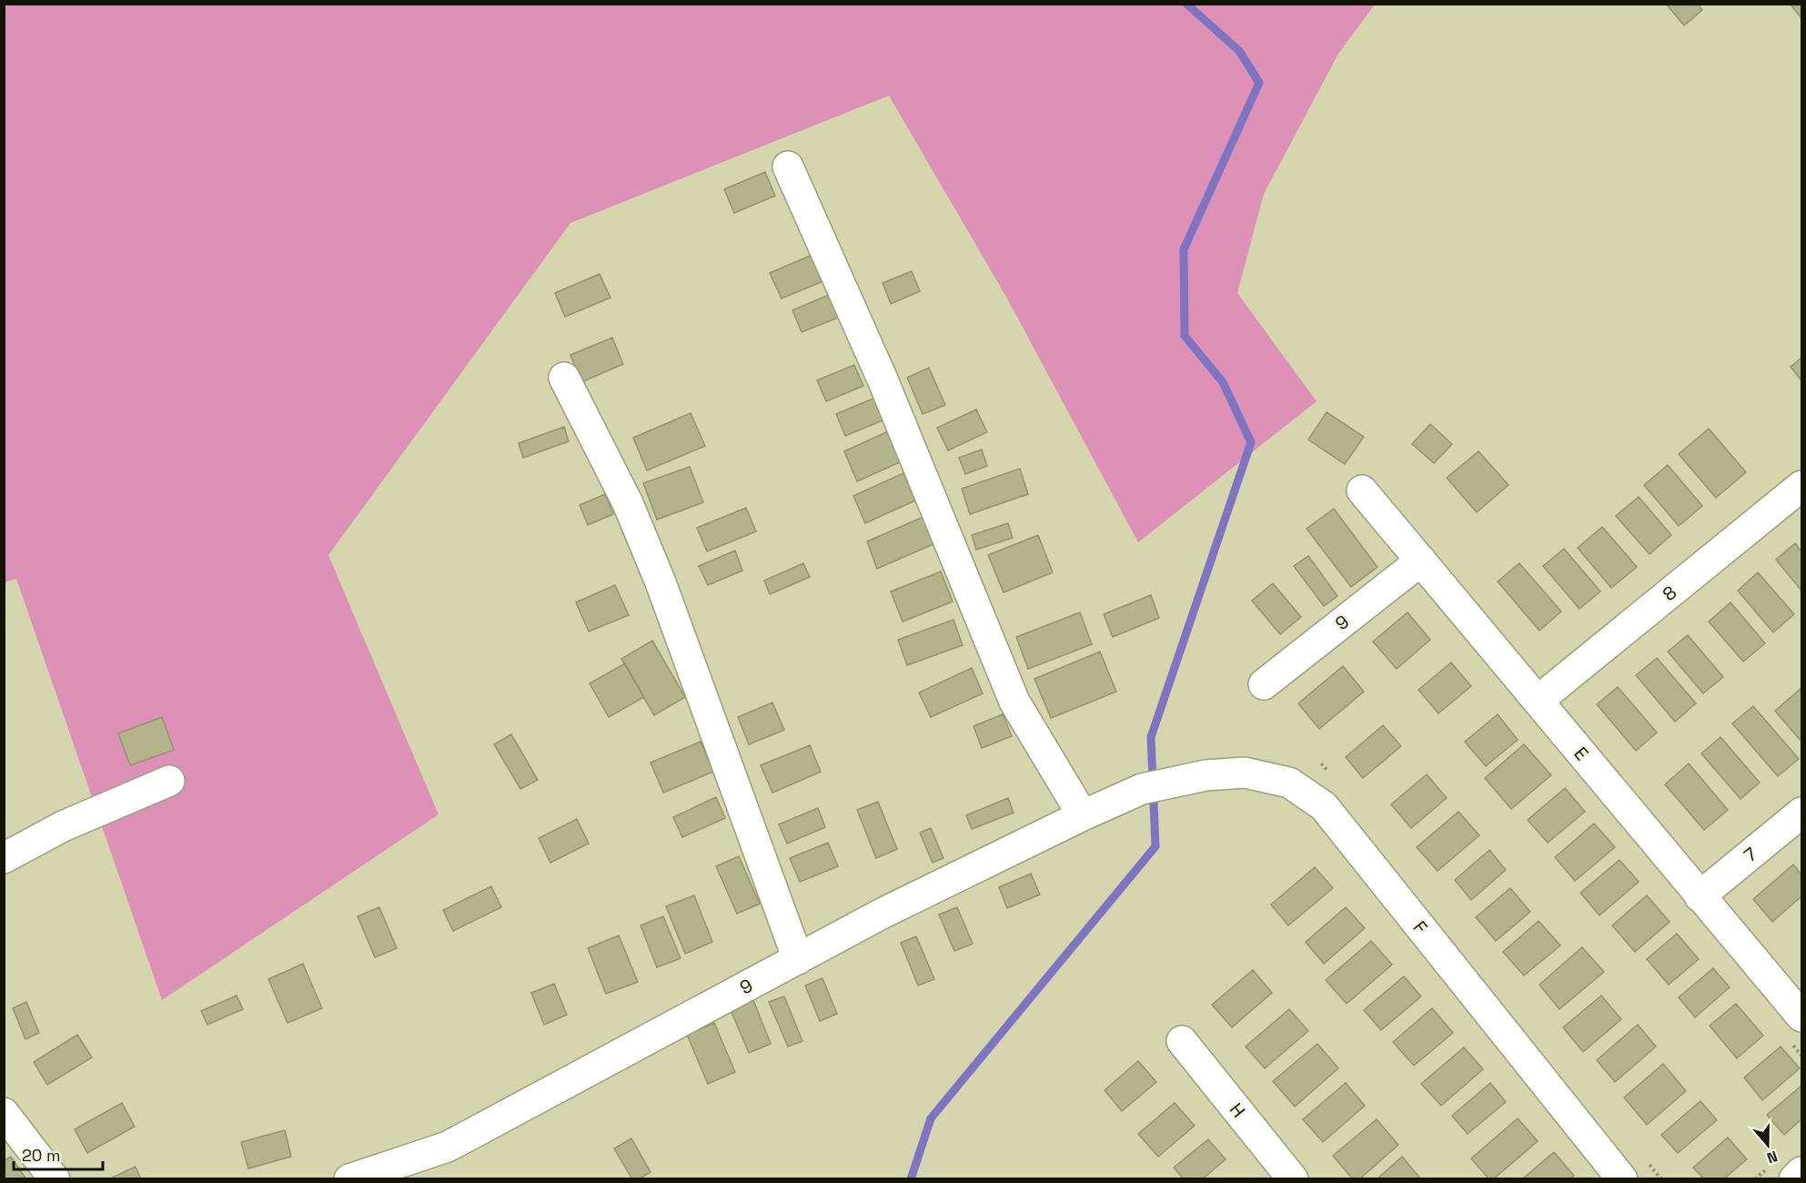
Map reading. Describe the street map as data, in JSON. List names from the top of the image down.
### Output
{
  "streets": {
    "street": [
      "8",
      "9",
      "E",
      "7",
      "F",
      "H"
    ]
  },
  "crossings": [
    ["8", "E"],
    ["9", "E"],
    ["9", "F"],
    ["E", "7"]
  ],
  "scale_bar": "20 m",
  "north": "bottom"
}
